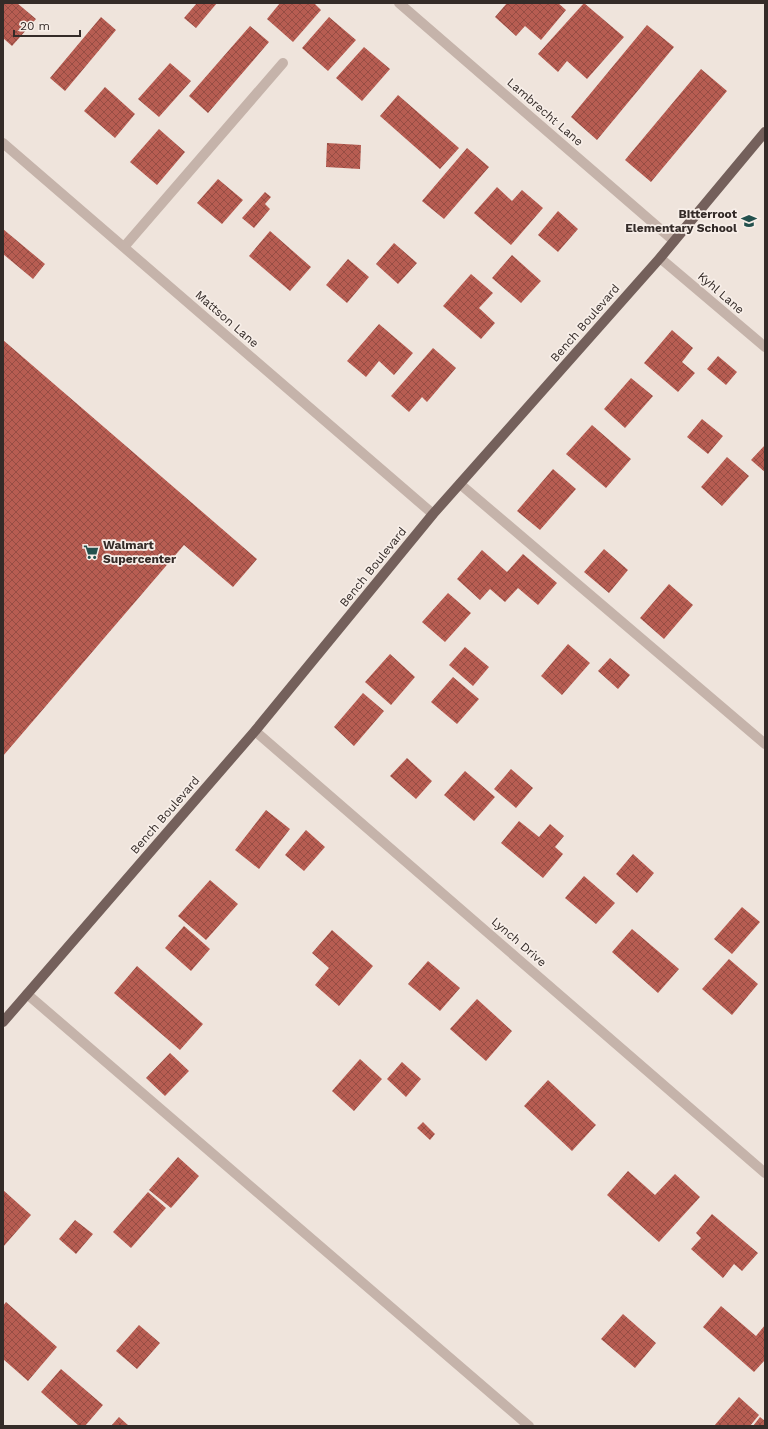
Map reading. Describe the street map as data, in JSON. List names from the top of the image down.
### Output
{
  "streets": {
    "main road": ["Bench Boulevard"],
    "street": [
      "Lambrecht Lane",
      "Kyhl Lane",
      "Mattson Lane",
      "Lynch Drive"
    ]
  },
  "crossings": [
    ["Lambrecht Lane", "Bench Boulevard"],
    ["Kyhl Lane", "Bench Boulevard"],
    ["Mattson Lane", "Bench Boulevard"],
    ["Bench Boulevard", "Lynch Drive"]
  ],
  "places": {
    "school or university": ["Bitterroot Elementary School"],
    "supermarket": ["Walmart Supercenter"]
  },
  "scale_bar": "20 m"
}
